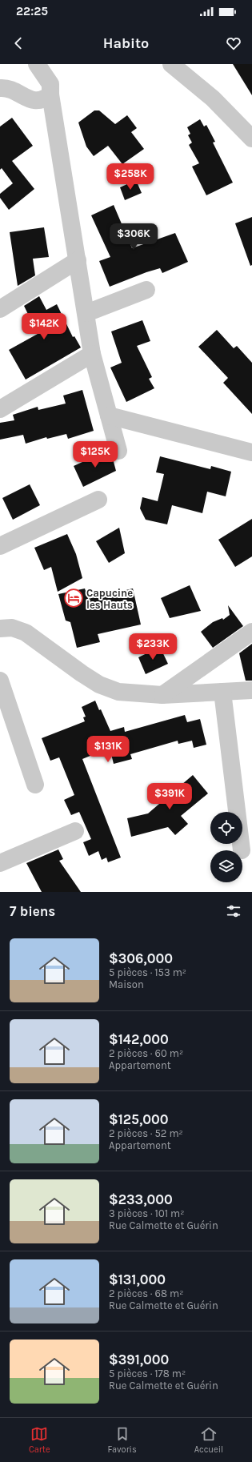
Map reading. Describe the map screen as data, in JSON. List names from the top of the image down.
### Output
{
  "places": {
    "hotel": ["Capucine les Hauts"]
  },
  "page": {
    "status": "22:25",
    "header": "Habito",
    "price": [
      "$258K",
      "$306K",
      "$142K",
      "$125K",
      "$233K",
      "$131K",
      "$391K"
    ],
    "heading": "7 biens",
    "list": [
      {
        "name": "$306,000",
        "note": "5 pièces · 153 m² · Maison"
      },
      {
        "name": "$142,000",
        "note": "2 pièces · 60 m² · Appartement"
      },
      {
        "name": "$125,000",
        "note": "2 pièces · 52 m² · Appartement"
      },
      {
        "name": "$233,000",
        "note": "3 pièces · 101 m² · Rue Calmette et Guérin"
      },
      {
        "name": "$131,000",
        "note": "2 pièces · 68 m² · Rue Calmette et Guérin"
      },
      {
        "name": "$391,000",
        "note": "5 pièces · 178 m² · Rue Calmette et Guérin"
      }
    ],
    "tabs": ["Carte", "Favoris", "Accueil"]
  }
}
